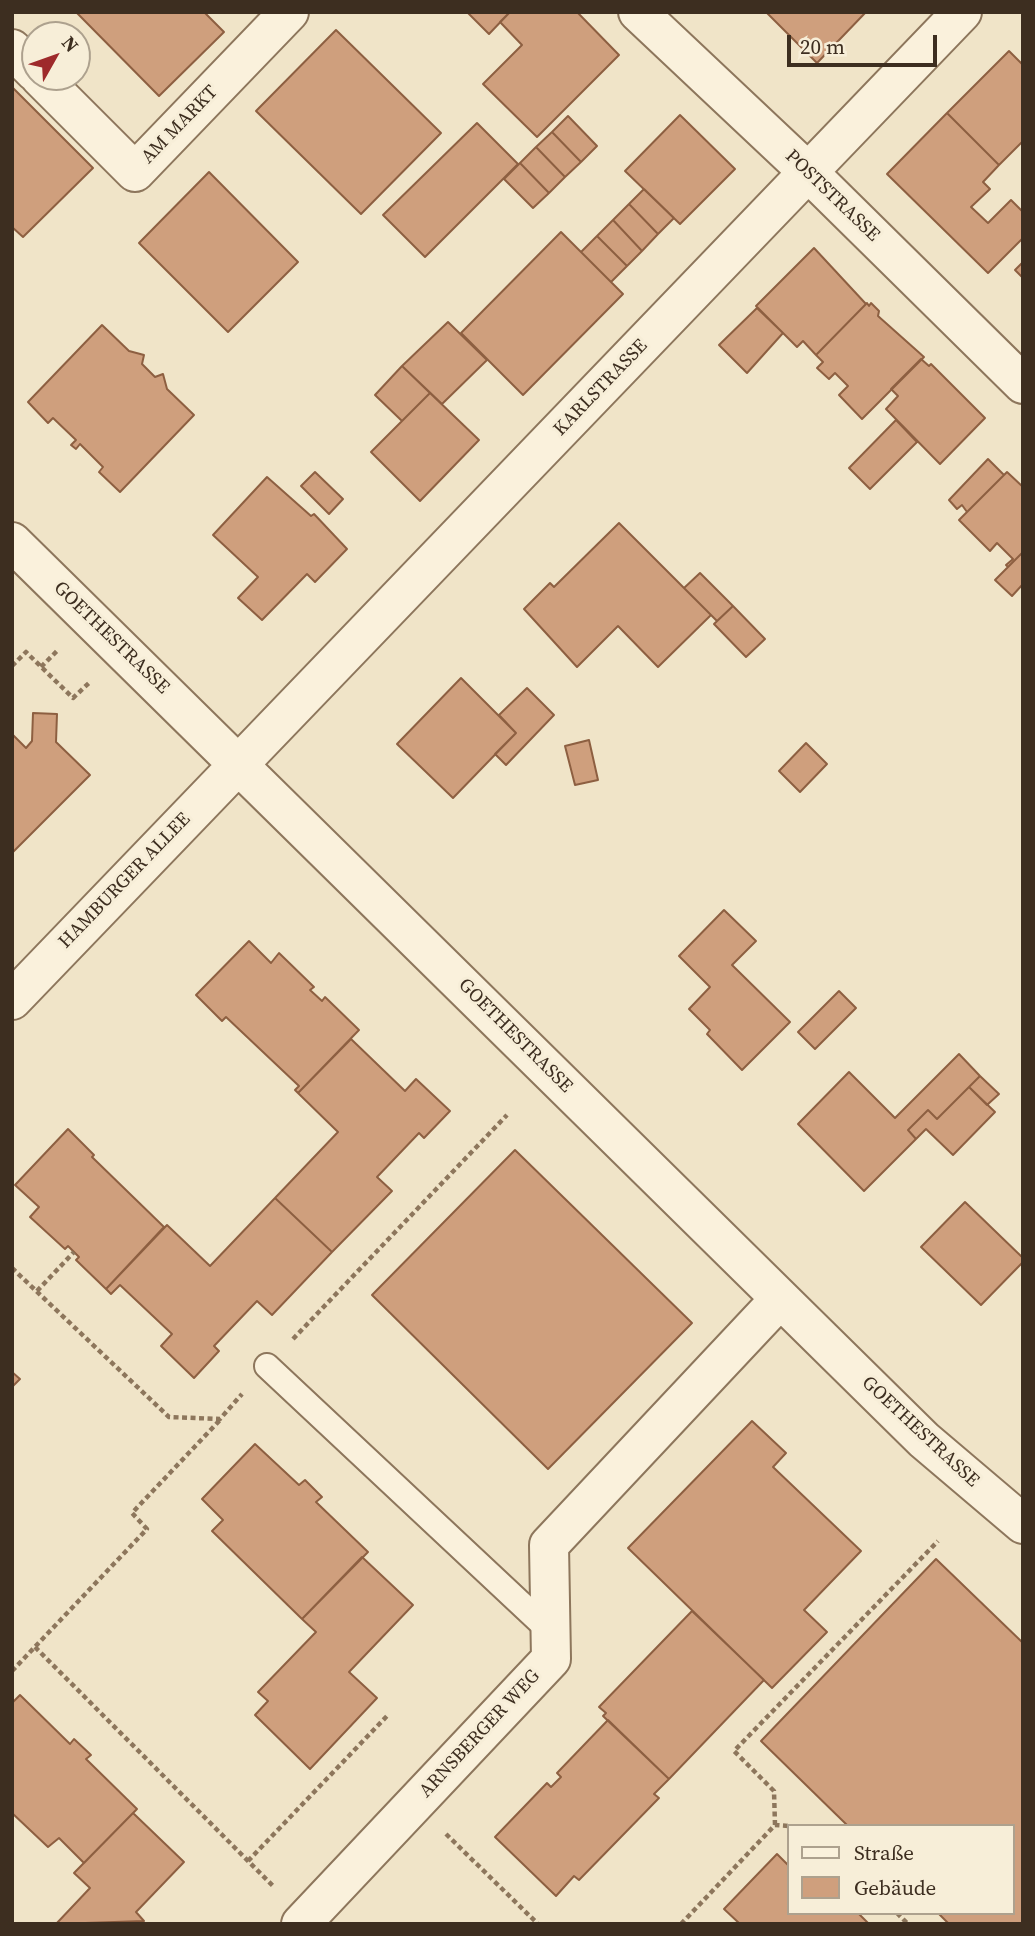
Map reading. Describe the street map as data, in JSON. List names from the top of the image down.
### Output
{
  "streets": {
    "street": [
      "AM MARKT",
      "POSTSTRASSE",
      "KARLSTRASSE",
      "GOETHESTRASSE",
      "HAMBURGER ALLEE",
      "ARNSBERGER WEG"
    ]
  },
  "crossings": [
    ["POSTSTRASSE", "KARLSTRASSE"],
    ["KARLSTRASSE", "GOETHESTRASSE"],
    ["KARLSTRASSE", "HAMBURGER ALLEE"],
    ["GOETHESTRASSE", "HAMBURGER ALLEE"],
    ["GOETHESTRASSE", "ARNSBERGER WEG"]
  ],
  "legend": ["Straße", "Gebäude"],
  "scale_bar": "20 m",
  "north": "top right"
}
